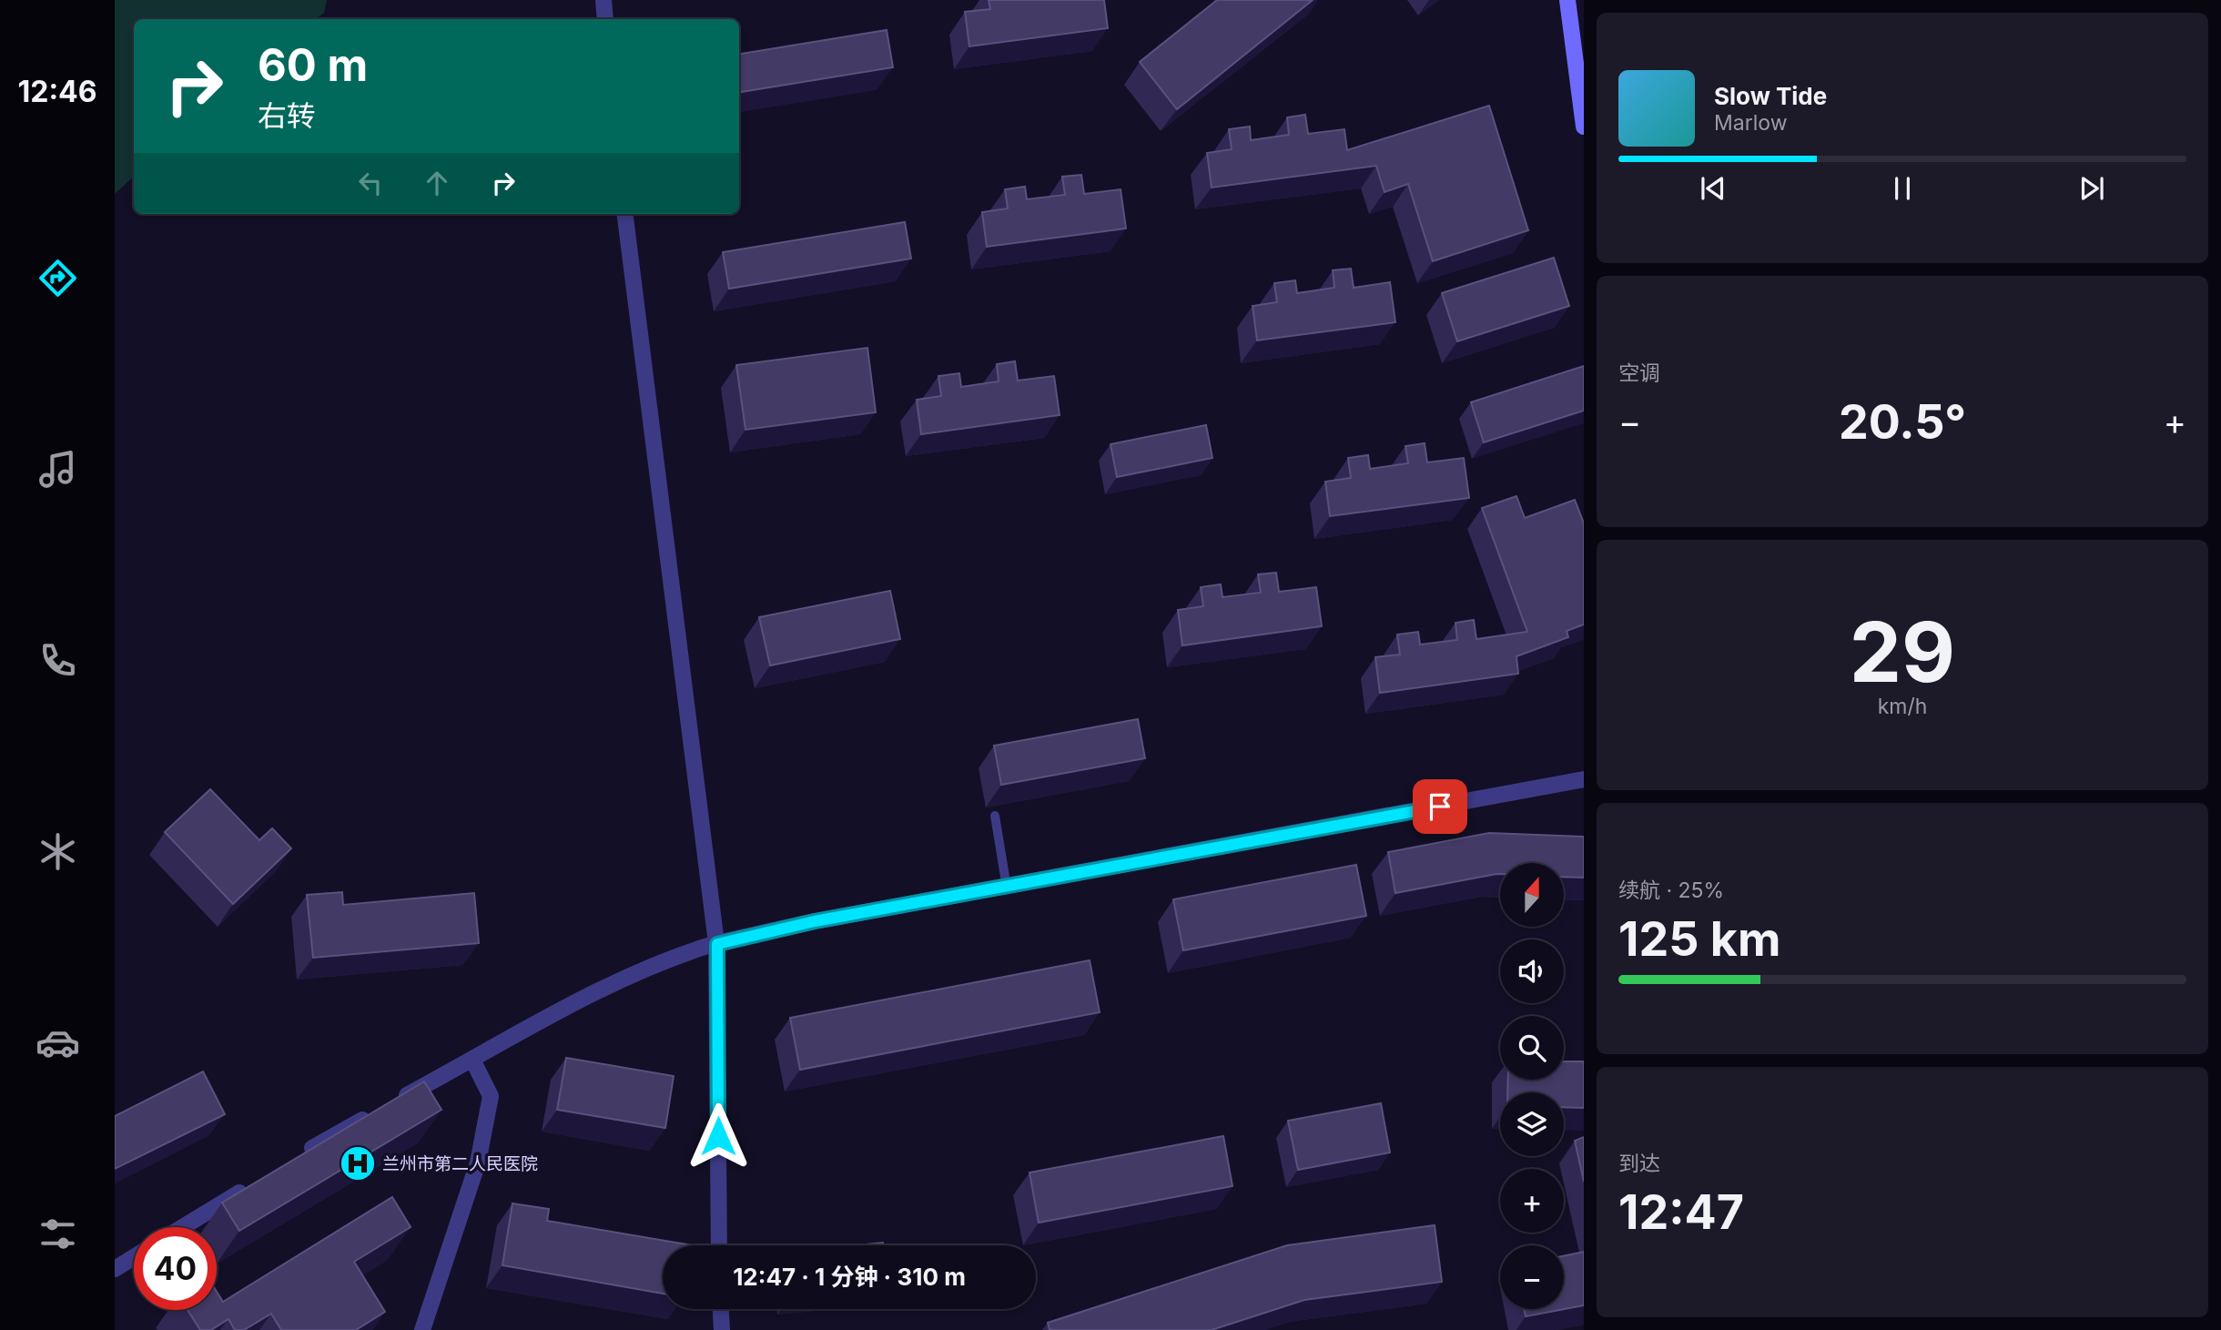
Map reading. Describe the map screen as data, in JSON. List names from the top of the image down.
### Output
{
  "places": {
    "hospital": ["兰州市第二人民医院"]
  },
  "north": "top",
  "page": {
    "tabs": "12:46",
    "turn": ["60 m", "右转"],
    "song": ["Slow Tide", "Marlow"],
    "tile": [
      "空调",
      ["29", "km/h"],
      ["续航 · 25%", "125 km"],
      ["到达", "12:47"]
    ],
    "heat": ["−", "20.5°", "+"],
    "map_buttons": ["+", "−"],
    "limit": "40",
    "trip": "12:47 · 1 分钟 · 310 m"
  }
}
